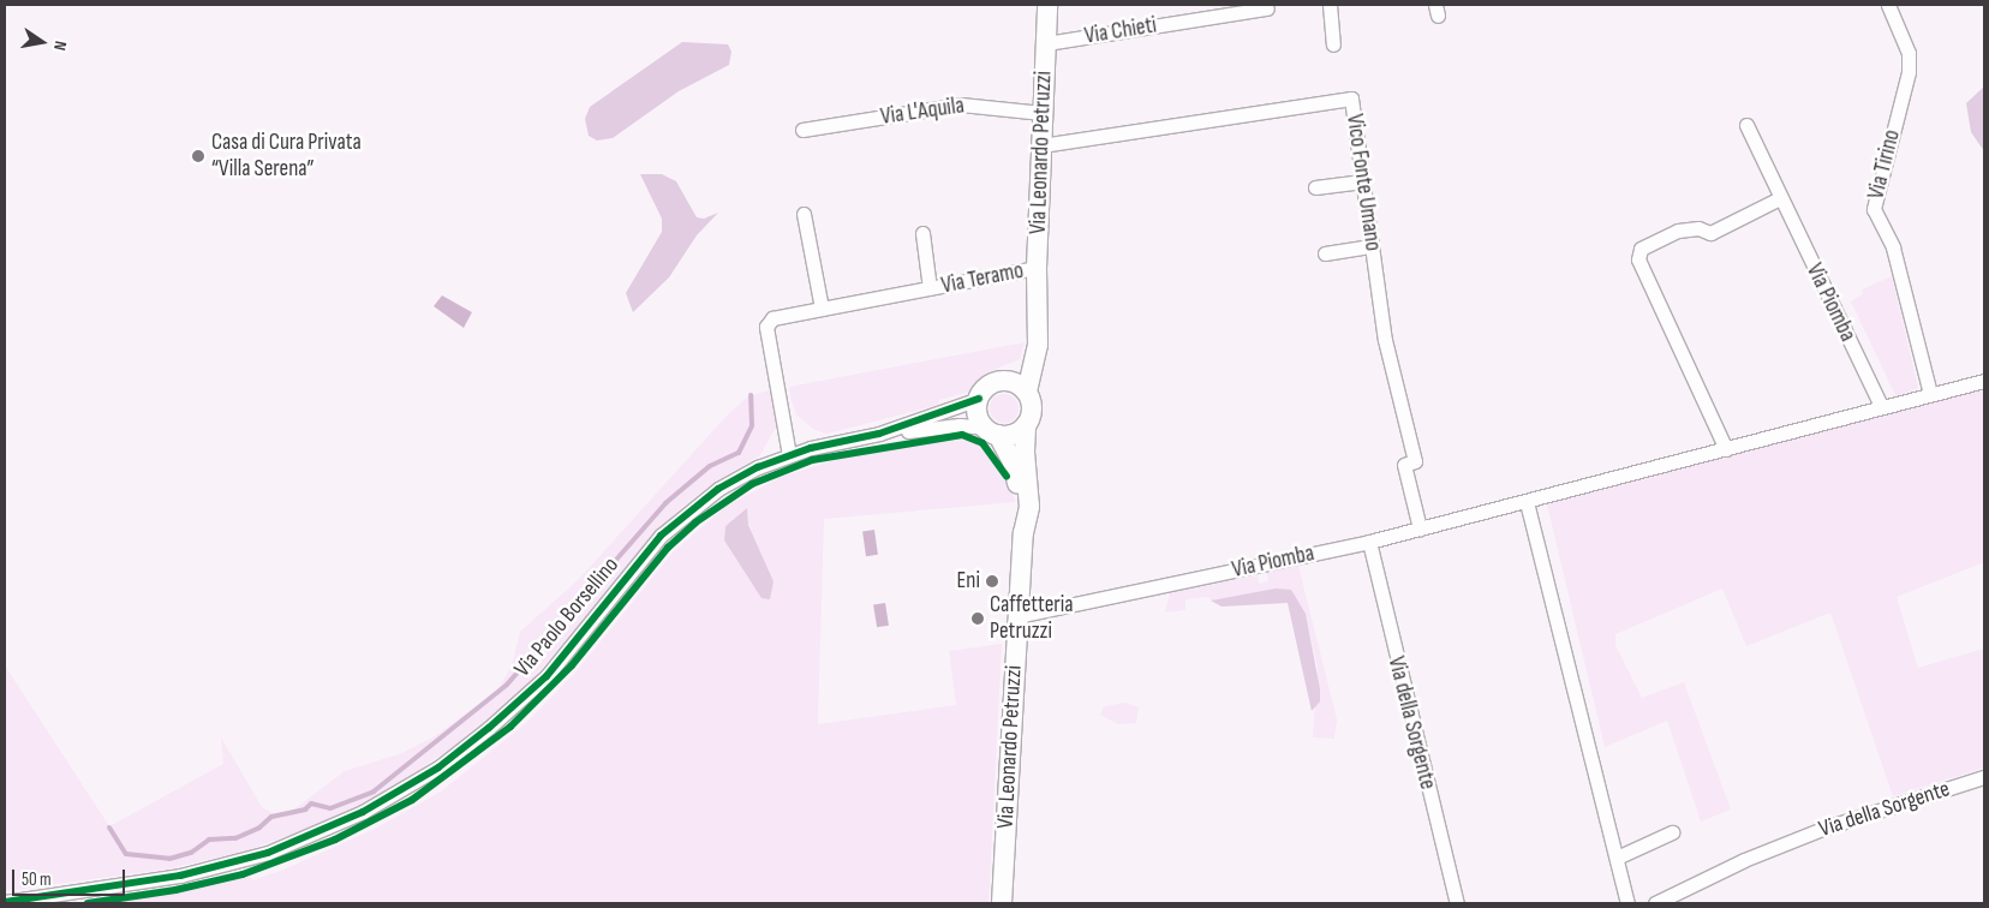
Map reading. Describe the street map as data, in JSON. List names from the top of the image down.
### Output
{
  "streets": {
    "main road": ["Via Leonardo Petruzzi"],
    "street": [
      "Via Chieti",
      "Via L'Aquila",
      "Via Tirino",
      "Vico Fonte Umano",
      "Via Teramo",
      "Via Piomba",
      "Via Paolo Borsellino",
      "Via della Sorgente"
    ]
  },
  "crossings": [
    ["Via Chieti", "Via Leonardo Petruzzi"],
    ["Via L'Aquila", "Via Leonardo Petruzzi"],
    ["Via Leonardo Petruzzi", "Vico Fonte Umano"],
    ["Via Leonardo Petruzzi", "Via Teramo"],
    ["Via Leonardo Petruzzi", "Via Piomba"],
    ["Via Leonardo Petruzzi", "Via Paolo Borsellino"],
    ["Via Tirino", "Via Piomba"],
    ["Vico Fonte Umano", "Via Piomba"],
    ["Via Teramo", "Via Paolo Borsellino"],
    ["Via Piomba", "Via della Sorgente"]
  ],
  "places": ["Casa di Cura Privata “Villa Serena”", "Eni", "Caffetteria Petruzzi"],
  "scale_bar": "50 m",
  "north": "right"
}
